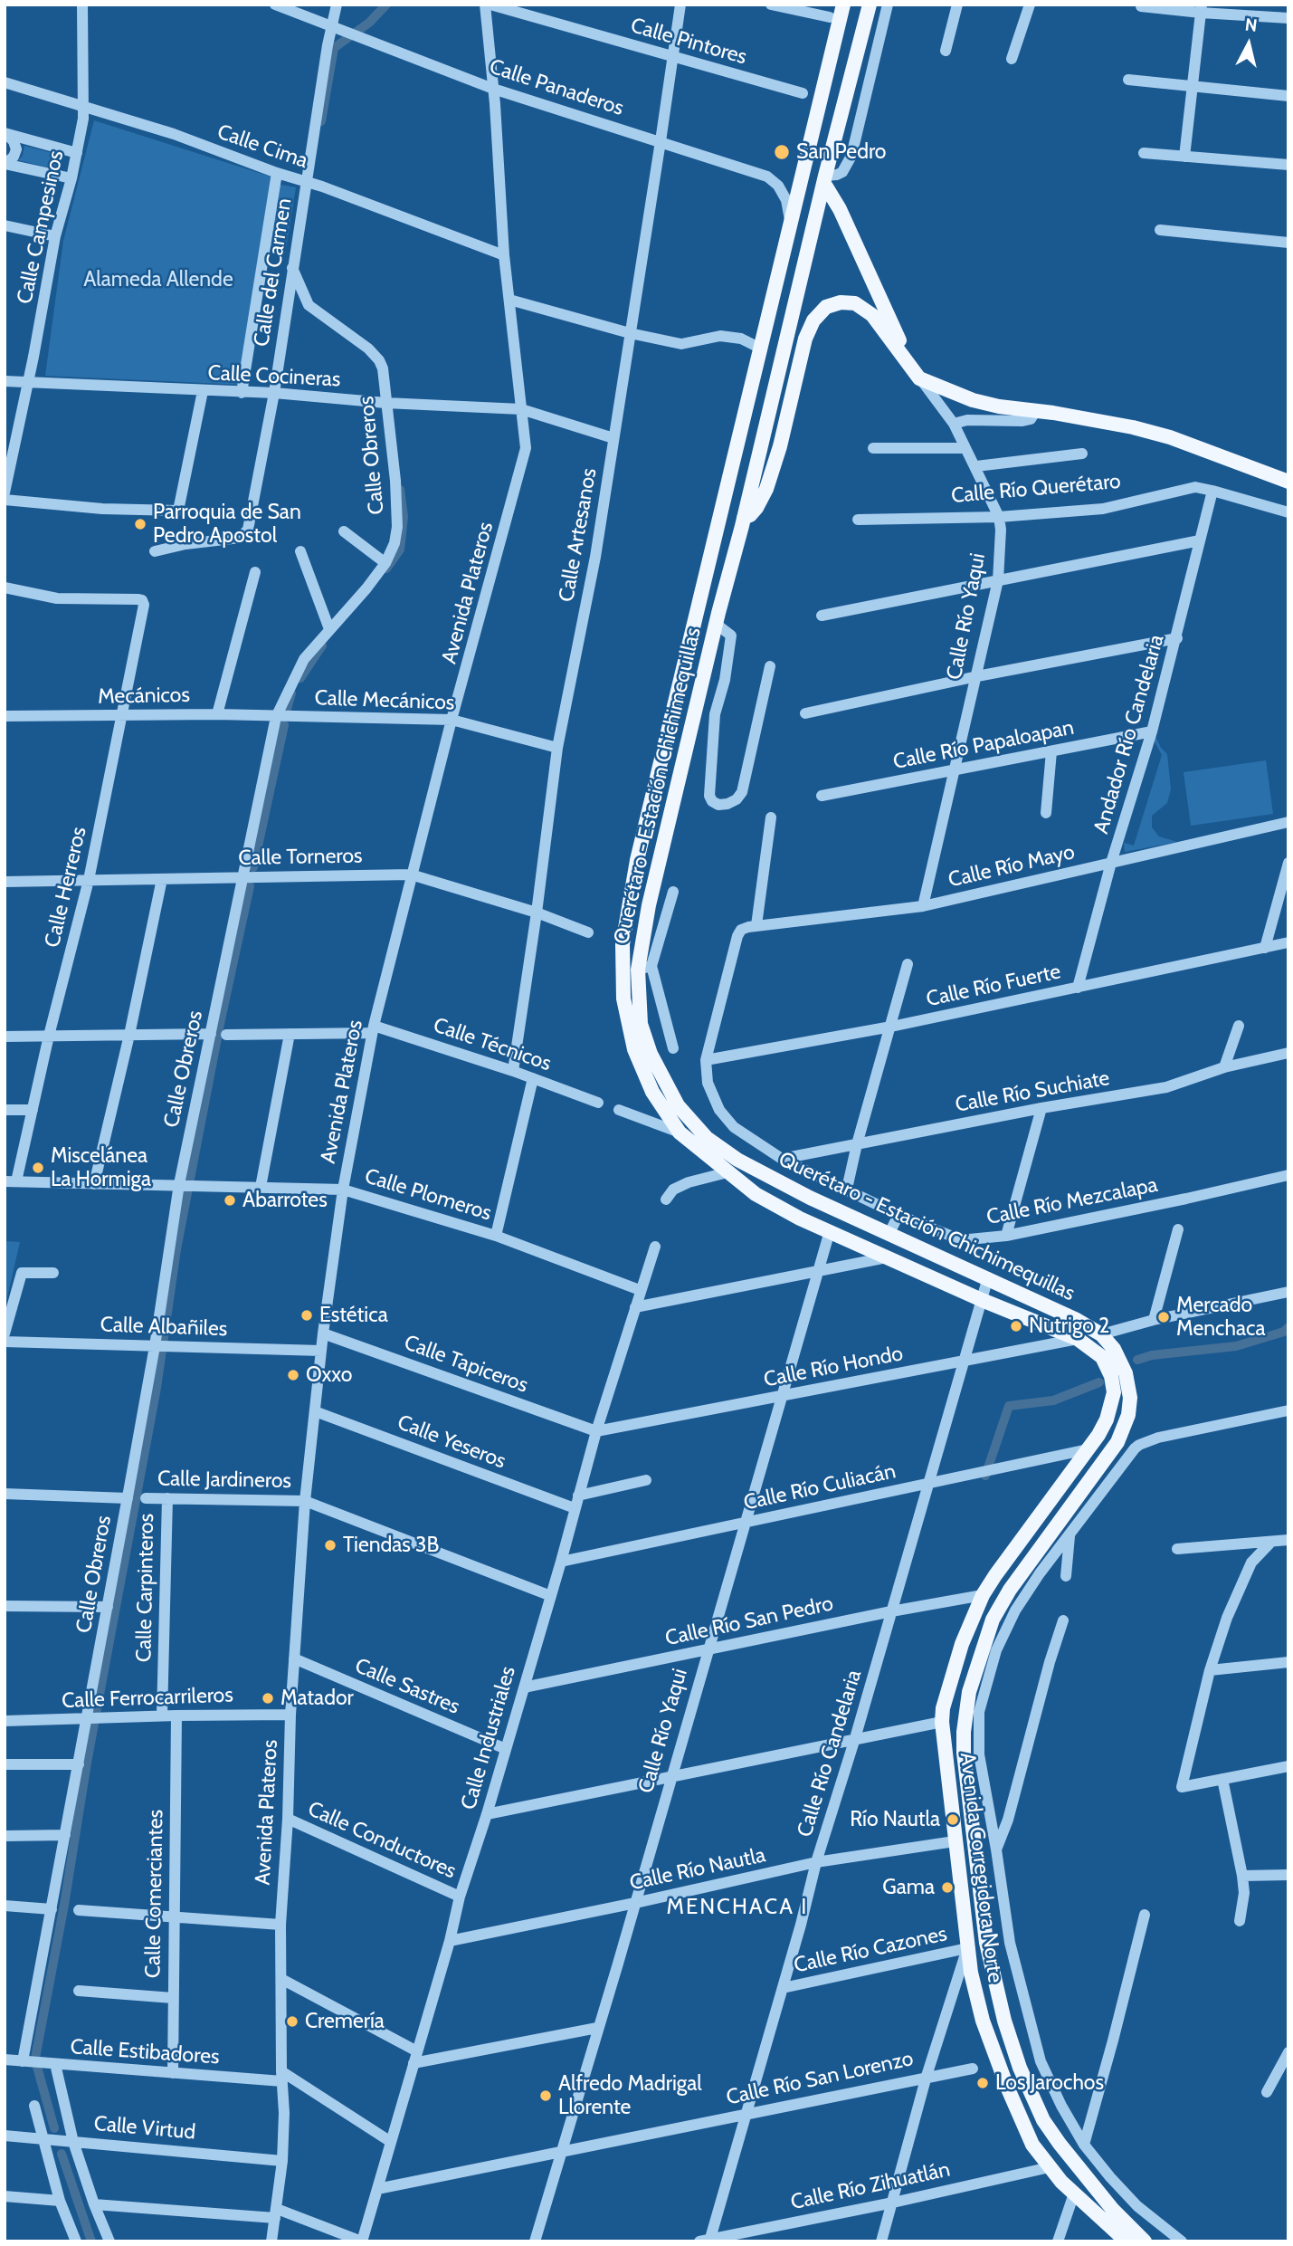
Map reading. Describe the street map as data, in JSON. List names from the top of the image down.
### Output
{
  "streets": {
    "main road": ["Calle Río Yaqui", "Querétaro - Estación Chichimequillas", "Avenida Corregidora Norte"],
    "street": [
      "Calle Pintores",
      "Calle Panaderos",
      "Calle Cima",
      "Calle Campesinos",
      "Calle del Carmen",
      "Calle Cocineras",
      "Calle Obreros",
      "Calle Río Querétaro",
      "Calle Artesanos",
      "Avenida Plateros",
      "Mecánicos",
      "Calle Mecánicos",
      "Andador Río Candelaria",
      "Calle Río Papaloapan",
      "Calle Torneros",
      "Calle Río Mayo",
      "Calle Herreros",
      "Calle Río Fuerte",
      "Calle Técnicos",
      "Calle Río Suchiate",
      "Calle Plomeros",
      "Calle Río Mezcalapa",
      "Calle Albañiles",
      "Calle Tapiceros",
      "Calle Río Hondo",
      "Calle Yeseros",
      "Calle Jardineros",
      "Calle Río Culiacán",
      "Calle Carpinteros",
      "Calle Río San Pedro",
      "Calle Sastres",
      "Calle Ferrocarrileros",
      "Calle Industriales",
      "Calle Río Candelaria",
      "Calle Conductores",
      "Calle Río Nautla",
      "Calle Comerciantes",
      "Calle Río Cazones",
      "Calle Estibadores",
      "Calle Río San Lorenzo",
      "Calle Virtud",
      "Calle Río Zihuatlán"
    ]
  },
  "crossings": [
    ["Calle Pintores", "Calle Artesanos"],
    ["Calle Panaderos", "Calle Artesanos"],
    ["Calle Panaderos", "Avenida Plateros"],
    ["Calle Panaderos", "Querétaro - Estación Chichimequillas"],
    ["Calle Cima", "Calle Campesinos"],
    ["Calle Cima", "Calle del Carmen"],
    ["Calle Cima", "Avenida Plateros"],
    ["Calle Campesinos", "Calle Cocineras"],
    ["Calle del Carmen", "Calle Cocineras"],
    ["Calle del Carmen", "Calle Obreros"],
    ["Calle Cocineras", "Calle Obreros"],
    ["Calle Cocineras", "Calle Artesanos"],
    ["Calle Cocineras", "Avenida Plateros"],
    ["Calle Obreros", "Mecánicos"],
    ["Calle Obreros", "Calle Mecánicos"],
    ["Calle Obreros", "Calle Torneros"],
    ["Calle Obreros", "Calle Plomeros"],
    ["Calle Obreros", "Calle Albañiles"],
    ["Calle Obreros", "Calle Jardineros"],
    ["Calle Obreros", "Calle Ferrocarrileros"],
    ["Calle Obreros", "Calle Estibadores"],
    ["Calle Río Querétaro", "Calle Río Yaqui"],
    ["Calle Río Querétaro", "Andador Río Candelaria"],
    ["Calle Artesanos", "Calle Mecánicos"],
    ["Calle Artesanos", "Calle Torneros"],
    ["Calle Artesanos", "Calle Técnicos"],
    ["Avenida Plateros", "Calle Mecánicos"],
    ["Avenida Plateros", "Calle Torneros"],
    ["Avenida Plateros", "Calle Técnicos"],
    ["Avenida Plateros", "Calle Plomeros"],
    ["Avenida Plateros", "Calle Albañiles"],
    ["Avenida Plateros", "Calle Tapiceros"],
    ["Avenida Plateros", "Calle Yeseros"],
    ["Avenida Plateros", "Calle Jardineros"],
    ["Avenida Plateros", "Calle Sastres"],
    ["Avenida Plateros", "Calle Ferrocarrileros"],
    ["Avenida Plateros", "Calle Conductores"],
    ["Avenida Plateros", "Calle Estibadores"],
    ["Avenida Plateros", "Calle Virtud"],
    ["Calle Río Yaqui", "Calle Río Papaloapan"],
    ["Calle Río Yaqui", "Querétaro - Estación Chichimequillas"],
    ["Calle Río Yaqui", "Calle Río Mayo"],
    ["Calle Río Yaqui", "Calle Río Hondo"],
    ["Calle Río Yaqui", "Calle Río Culiacán"],
    ["Calle Río Yaqui", "Calle Río San Pedro"],
    ["Calle Río Yaqui", "Calle Río Nautla"],
    ["Calle Río Yaqui", "Calle Río San Lorenzo"],
    ["Mecánicos", "Calle Mecánicos"],
    ["Mecánicos", "Calle Herreros"],
    ["Andador Río Candelaria", "Calle Río Papaloapan"],
    ["Andador Río Candelaria", "Calle Río Mayo"],
    ["Andador Río Candelaria", "Calle Río Fuerte"],
    ["Querétaro - Estación Chichimequillas", "Calle Río Hondo"],
    ["Querétaro - Estación Chichimequillas", "Calle Río Culiacán"],
    ["Querétaro - Estación Chichimequillas", "Calle Río Candelaria"],
    ["Querétaro - Estación Chichimequillas", "Avenida Corregidora Norte"],
    ["Calle Torneros", "Calle Herreros"],
    ["Calle Río Mayo", "Calle Río Fuerte"],
    ["Calle Río Mayo", "Calle Río Mezcalapa"],
    ["Calle Herreros", "Calle Plomeros"],
    ["Calle Río Fuerte", "Calle Río Mezcalapa"],
    ["Calle Río Suchiate", "Calle Río Mezcalapa"],
    ["Calle Plomeros", "Calle Industriales"],
    ["Calle Tapiceros", "Calle Río Hondo"],
    ["Calle Tapiceros", "Calle Industriales"],
    ["Calle Río Hondo", "Calle Industriales"],
    ["Calle Río Hondo", "Calle Río Candelaria"],
    ["Calle Yeseros", "Calle Industriales"],
    ["Calle Jardineros", "Calle Carpinteros"],
    ["Calle Jardineros", "Calle Industriales"],
    ["Calle Río Culiacán", "Calle Industriales"],
    ["Calle Río Culiacán", "Calle Río Candelaria"],
    ["Calle Carpinteros", "Calle Ferrocarrileros"],
    ["Calle Río San Pedro", "Calle Industriales"],
    ["Calle Río San Pedro", "Calle Río Candelaria"],
    ["Calle Río San Pedro", "Avenida Corregidora Norte"],
    ["Calle Sastres", "Calle Industriales"],
    ["Calle Ferrocarrileros", "Calle Comerciantes"],
    ["Calle Industriales", "Calle Conductores"],
    ["Calle Industriales", "Calle Río Nautla"],
    ["Calle Industriales", "Calle Río San Lorenzo"],
    ["Calle Río Candelaria", "Calle Río Nautla"],
    ["Calle Río Candelaria", "Calle Río Cazones"],
    ["Calle Río Candelaria", "Calle Río San Lorenzo"],
    ["Calle Río Candelaria", "Calle Río Zihuatlán"],
    ["Avenida Corregidora Norte", "Calle Río Nautla"],
    ["Avenida Corregidora Norte", "Calle Río Cazones"],
    ["Avenida Corregidora Norte", "Calle Río Zihuatlán"],
    ["Calle Comerciantes", "Calle Estibadores"]
  ],
  "districts": ["MENCHACA I"],
  "parks": ["Alameda Allende"],
  "places": [
    "San Pedro",
    "Parroquia de San Pedro Apostol",
    "Miscelánea La Hormiga",
    "Abarrotes",
    "Estética",
    "Mercado Menchaca",
    "Nutrigo 2",
    "Oxxo",
    "Tiendas 3B",
    "Matador",
    "Río Nautla",
    "Gama",
    "Cremería",
    "Los Jarochos",
    "Alfredo Madrigal Llorente"
  ],
  "north": "top"
}
